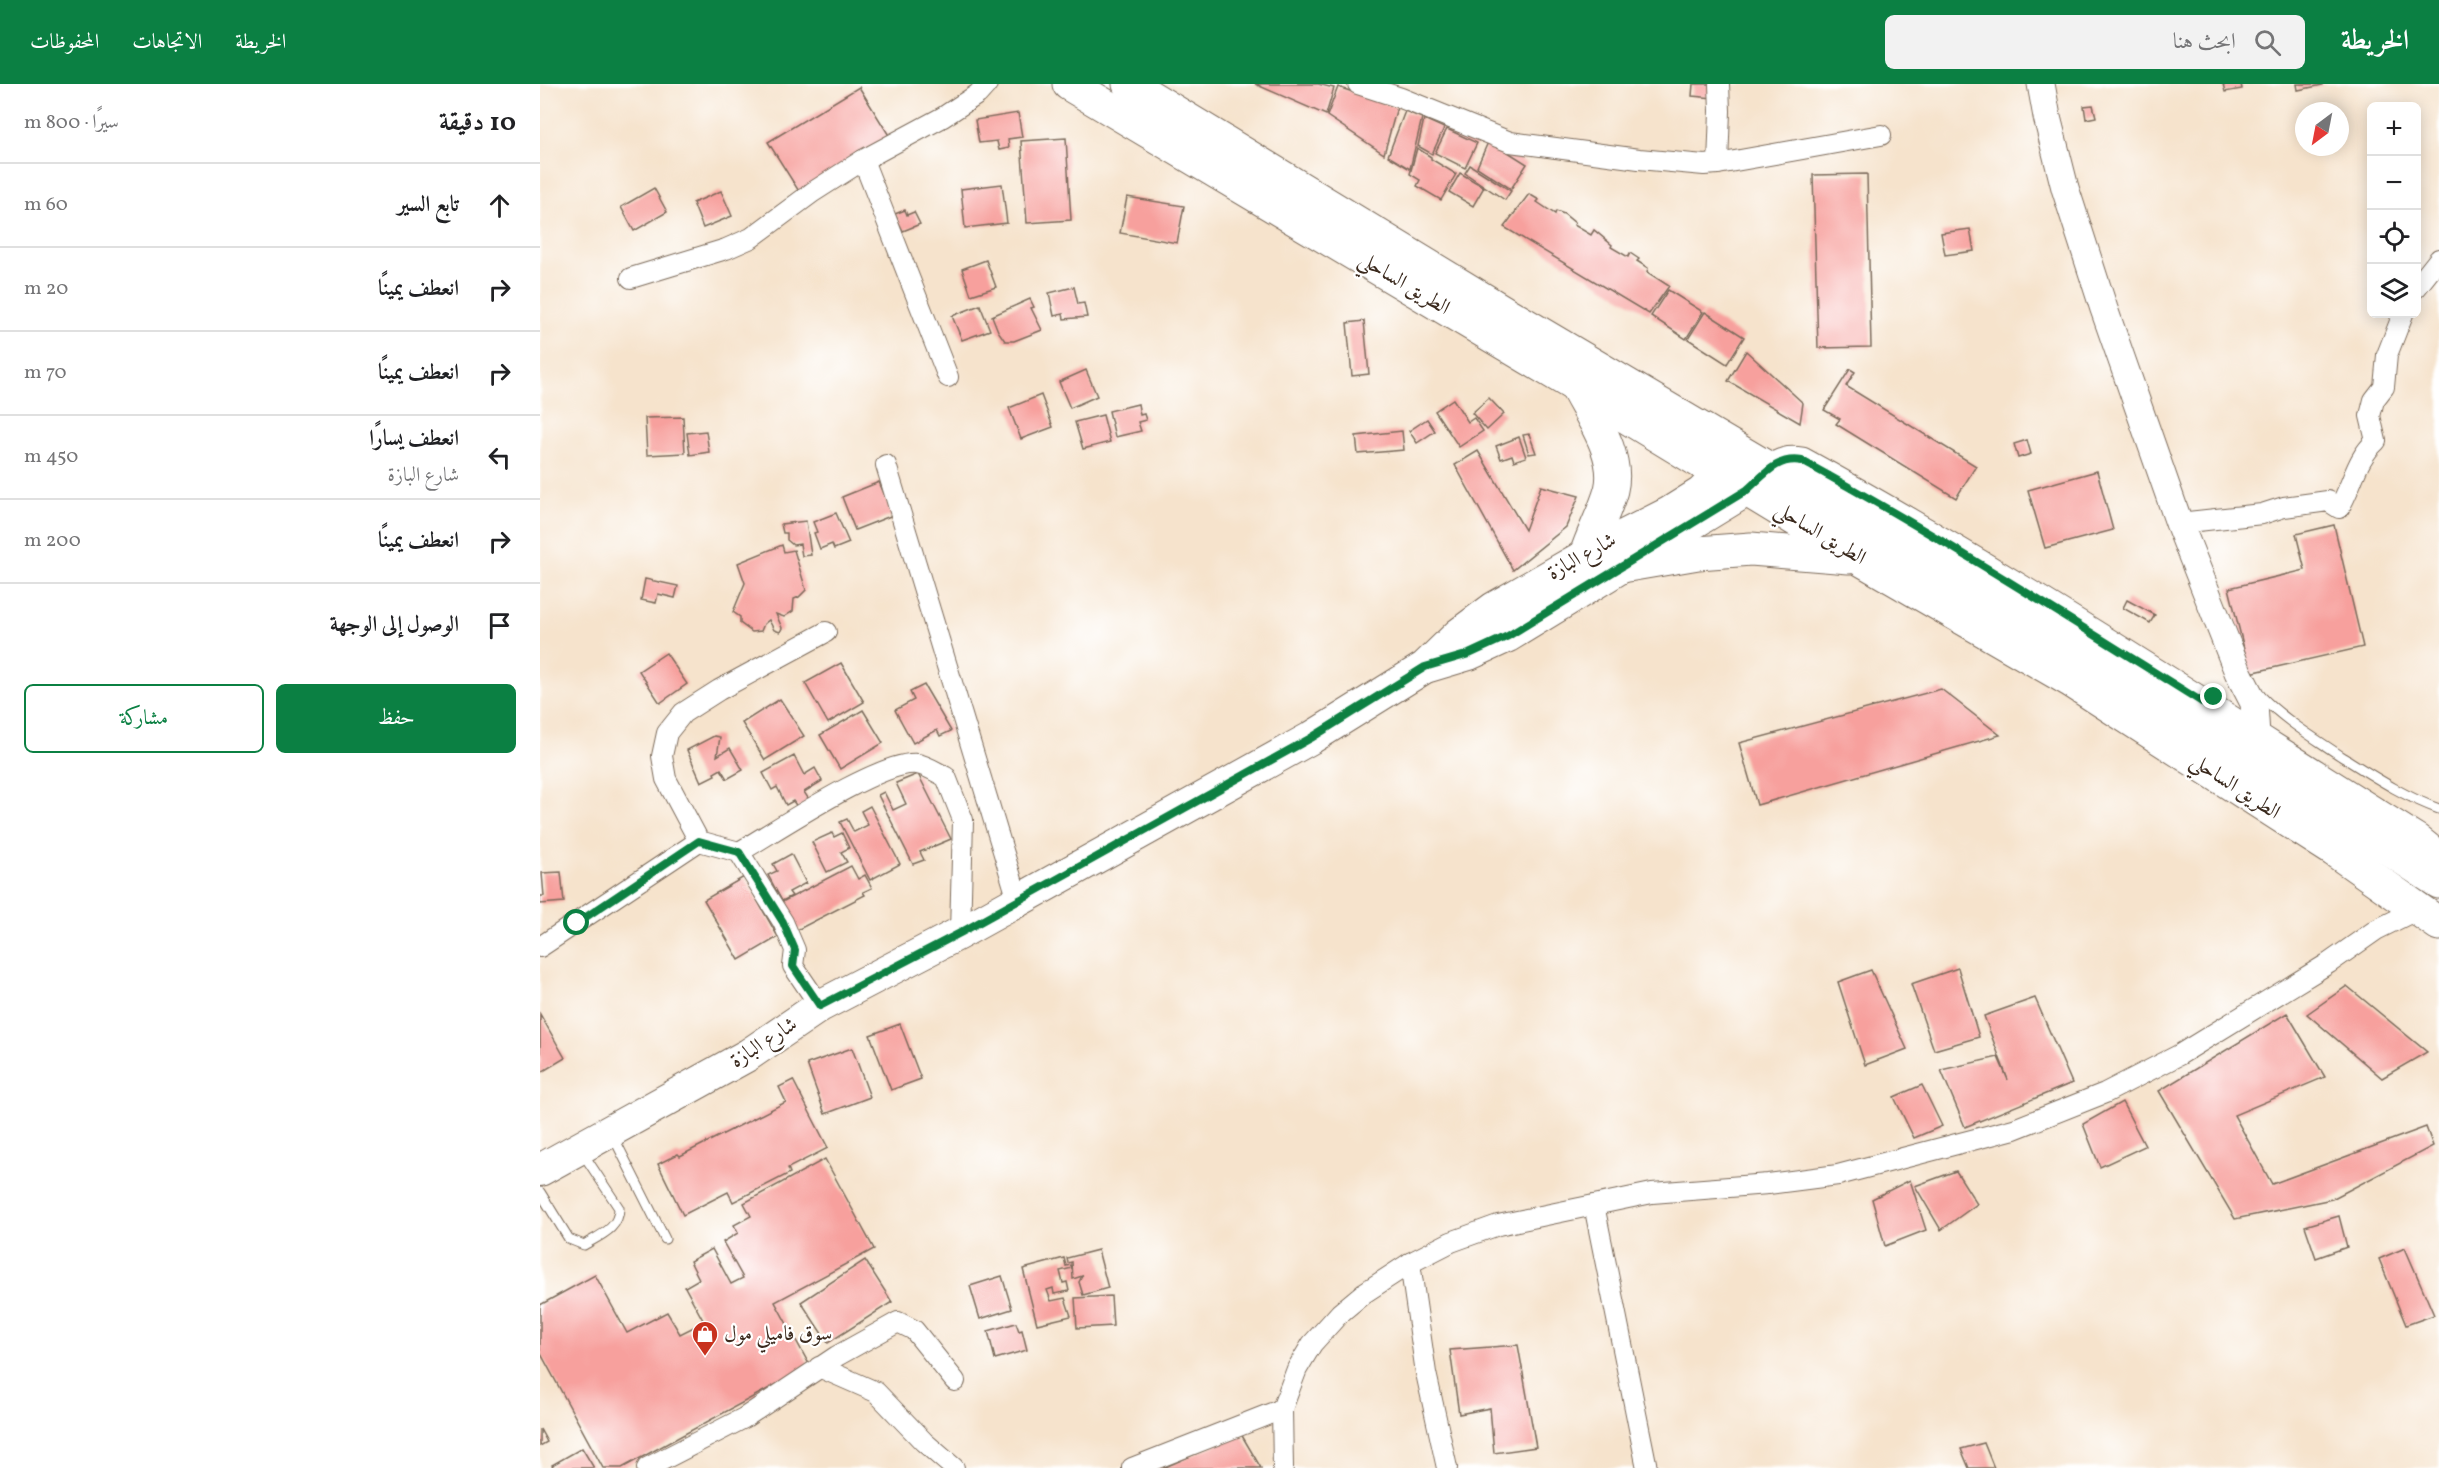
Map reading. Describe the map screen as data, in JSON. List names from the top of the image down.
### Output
{
  "streets": {
    "highway": ["الطريق الساحلي"],
    "main road": ["شارع البازة"]
  },
  "crossings": [
    ["الطريق الساحلي", "شارع البازة"]
  ],
  "places": {
    "shop": ["سوق فاميلي مول"]
  },
  "north": "bottom left",
  "page": {
    "header": "الخريطة",
    "search": "ابحث هنا",
    "nav": ["الخريطة", "الاتجاهات", "المحفوظات"],
    "heading": ["10 دقيقة", "سيرًا · 800 m"],
    "map_buttons": ["+", "−"],
    "list": [
      ["تابع السير", "60 m"],
      ["انعطف يمينًا", "20 m"],
      ["انعطف يمينًا", "70 m"],
      ["انعطف يسارًا", "شارع البازة", "450 m"],
      ["انعطف يمينًا", "200 m"],
      "الوصول إلى الوجهة"
    ],
    "buttons": ["حفظ", "مشاركة"]
  }
}
